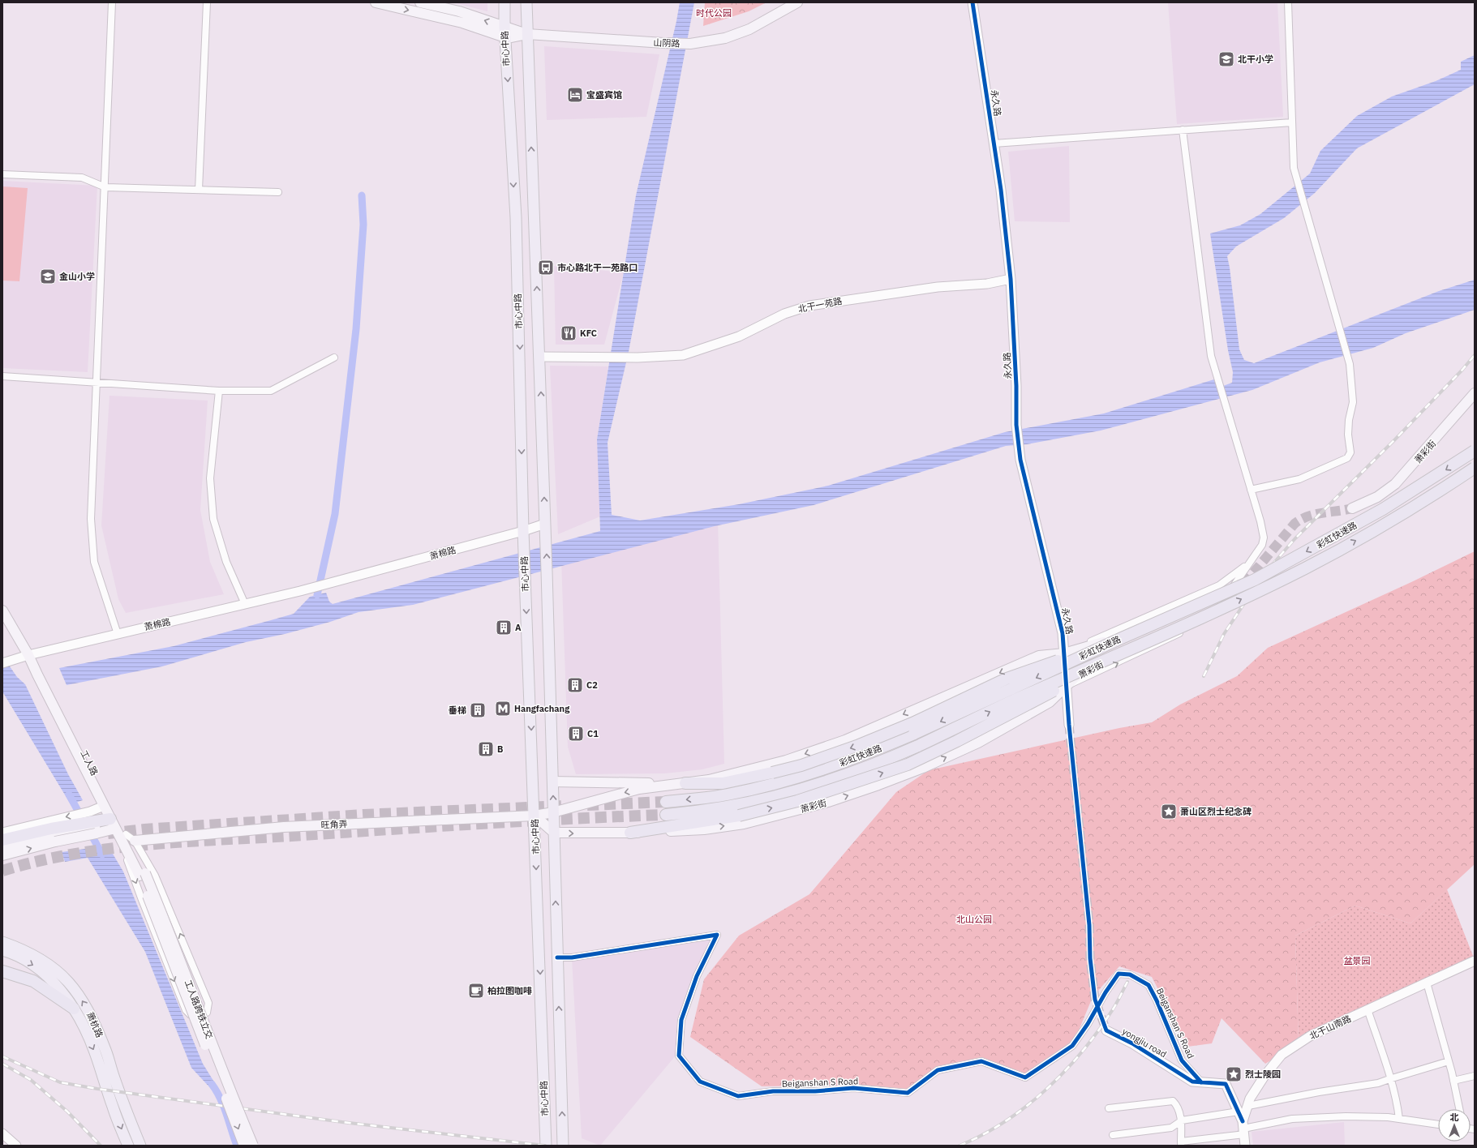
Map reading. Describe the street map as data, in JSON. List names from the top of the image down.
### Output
{
  "streets": {
    "highway": ["彩虹快速路"],
    "main road": [
      "山阴路",
      "市心中路",
      "萧彩街",
      "工人路",
      "旺角弄",
      "工人路跨铁立交",
      "萧杭路"
    ],
    "street": [
      "永久路",
      "北干一苑路",
      "萧棉路",
      "Beiganshan S Road",
      "北干山南路",
      "yongjiu road"
    ]
  },
  "crossings": [
    ["山阴路", "市心中路"],
    ["市心中路", "北干一苑路"],
    ["市心中路", "萧彩街"],
    ["市心中路", "萧棉路"],
    ["市心中路", "旺角弄"],
    ["市心中路", "Beiganshan S Road"],
    ["永久路", "北干一苑路"],
    ["永久路", "萧彩街"],
    ["萧棉路", "工人路"],
    ["工人路", "工人路跨铁立交"],
    ["Beiganshan S Road", "yongjiu road"],
    ["北干山南路", "yongjiu road"]
  ],
  "parks": ["时代公园", "北山公园", "盆景园"],
  "places": {
    "school or university": ["北干小学", "金山小学"],
    "hotel": ["宝盛宾馆"],
    "bus stop": ["市心路北干一苑路口"],
    "restaurant": ["KFC"],
    "building": [
      "A",
      "C2",
      "垂梯",
      "C1",
      "B"
    ],
    "metro station": ["Hangfachang"],
    "place": ["萧山区烈士纪念碑", "烈士陵园"],
    "cafe": ["柏拉图咖啡"]
  },
  "north": "top"
}
